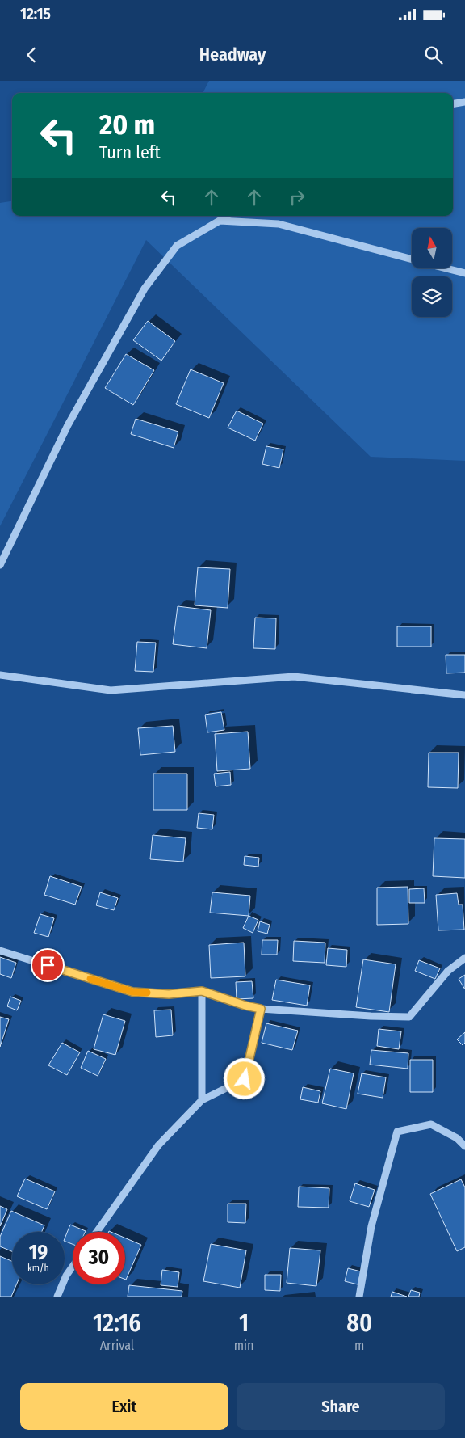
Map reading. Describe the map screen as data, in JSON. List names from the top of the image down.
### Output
{
  "north": "top",
  "page": {
    "status": "12:15",
    "header": "Headway",
    "turn": ["20 m", "Turn left"],
    "speed": "19 km/h",
    "limit": "30",
    "eta": [
      "12:16",
      "Arrival",
      "1",
      "min",
      "80",
      "m"
    ],
    "buttons": ["Exit", "Share"]
  }
}
